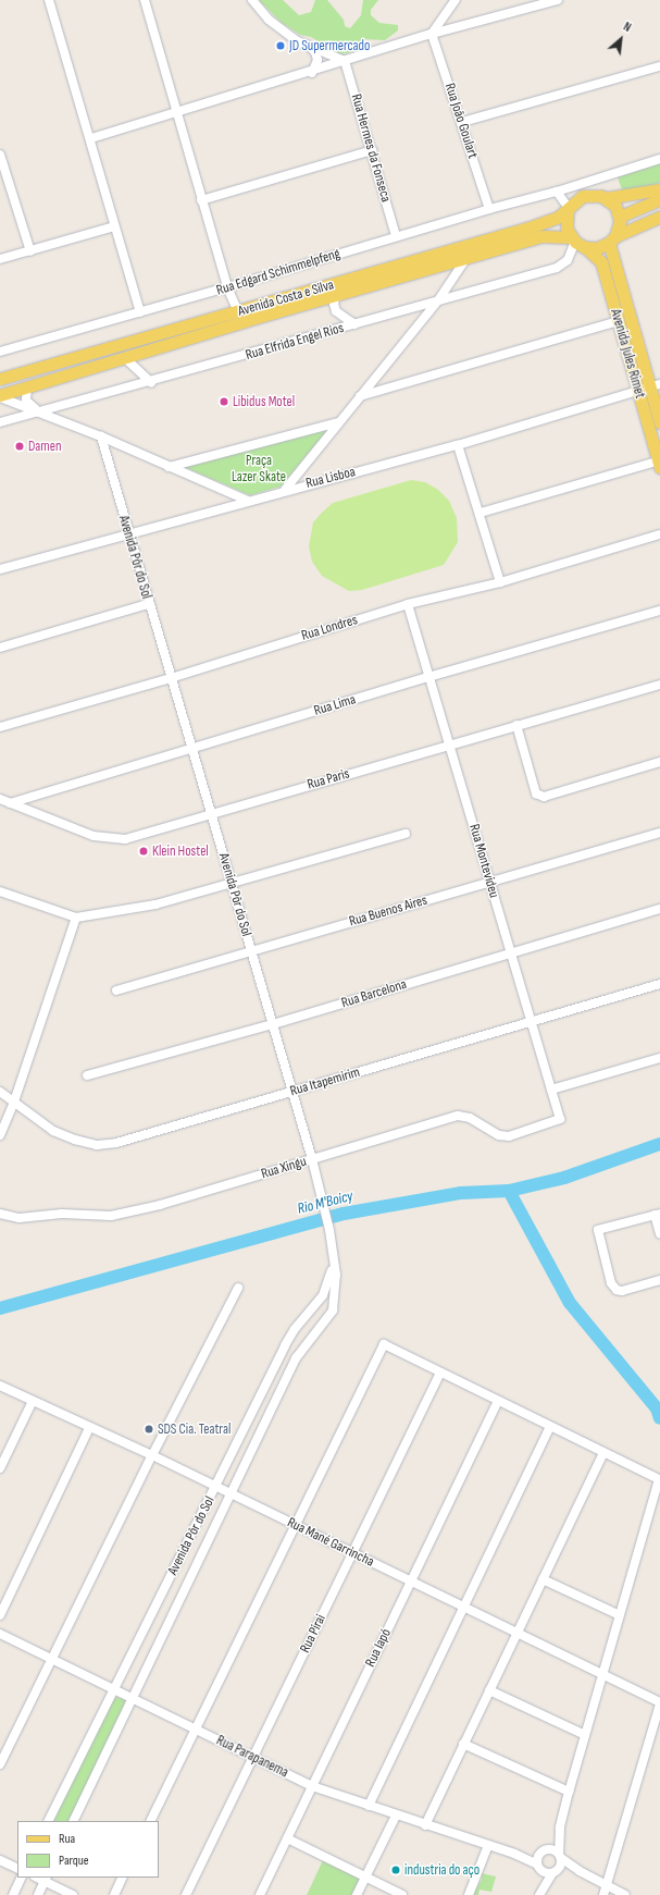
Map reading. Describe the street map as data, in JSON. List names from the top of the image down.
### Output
{
  "streets": {
    "main road": ["Avenida Costa e Silva", "Avenida Jules Rimet"],
    "street": [
      "Rua João Goulart",
      "Rua Hermes da Fonseca",
      "Rua Edgard Schimmelpfeng",
      "Rua Elfrida Engel Rios",
      "Rua Lisboa",
      "Avenida Pôr do Sol",
      "Rua Londres",
      "Rua Lima",
      "Rua Paris",
      "Rua Montevideu",
      "Rua Buenos Aires",
      "Rua Barcelona",
      "Rua Itapemirim",
      "Rua Xingu",
      "Rua Mané Garrincha",
      "Rua Pirai",
      "Rua Iapó",
      "Rua Parapanema"
    ]
  },
  "crossings": [
    ["Rua João Goulart", "Rua Edgard Schimmelpfeng"],
    ["Rua Hermes da Fonseca", "Rua Edgard Schimmelpfeng"],
    ["Avenida Costa e Silva", "Rua Elfrida Engel Rios"],
    ["Avenida Costa e Silva", "Avenida Jules Rimet"],
    ["Rua Elfrida Engel Rios", "Avenida Jules Rimet"],
    ["Avenida Jules Rimet", "Rua Lisboa"],
    ["Rua Lisboa", "Avenida Pôr do Sol"],
    ["Avenida Pôr do Sol", "Rua Londres"],
    ["Avenida Pôr do Sol", "Rua Lima"],
    ["Avenida Pôr do Sol", "Rua Paris"],
    ["Avenida Pôr do Sol", "Rua Buenos Aires"],
    ["Avenida Pôr do Sol", "Rua Barcelona"],
    ["Avenida Pôr do Sol", "Rua Itapemirim"],
    ["Avenida Pôr do Sol", "Rua Xingu"],
    ["Avenida Pôr do Sol", "Rua Mané Garrincha"],
    ["Avenida Pôr do Sol", "Rua Parapanema"],
    ["Rua Londres", "Rua Montevideu"],
    ["Rua Lima", "Rua Paris"],
    ["Rua Lima", "Rua Montevideu"],
    ["Rua Paris", "Rua Montevideu"],
    ["Rua Montevideu", "Rua Buenos Aires"],
    ["Rua Montevideu", "Rua Barcelona"],
    ["Rua Montevideu", "Rua Itapemirim"],
    ["Rua Montevideu", "Rua Xingu"],
    ["Rua Mané Garrincha", "Rua Pirai"],
    ["Rua Mané Garrincha", "Rua Iapó"],
    ["Rua Pirai", "Rua Parapanema"],
    ["Rua Iapó", "Rua Parapanema"]
  ],
  "water": ["Rio M'Boicy"],
  "parks": ["Praça Lazer Skate"],
  "places": [
    "JD Supermercado",
    "Libidus Motel",
    "Damen",
    "Klein Hostel",
    "SDS Cia. Teatral",
    "industria do aço"
  ],
  "legend": ["Rua", "Parque"],
  "north": "top right"
}
